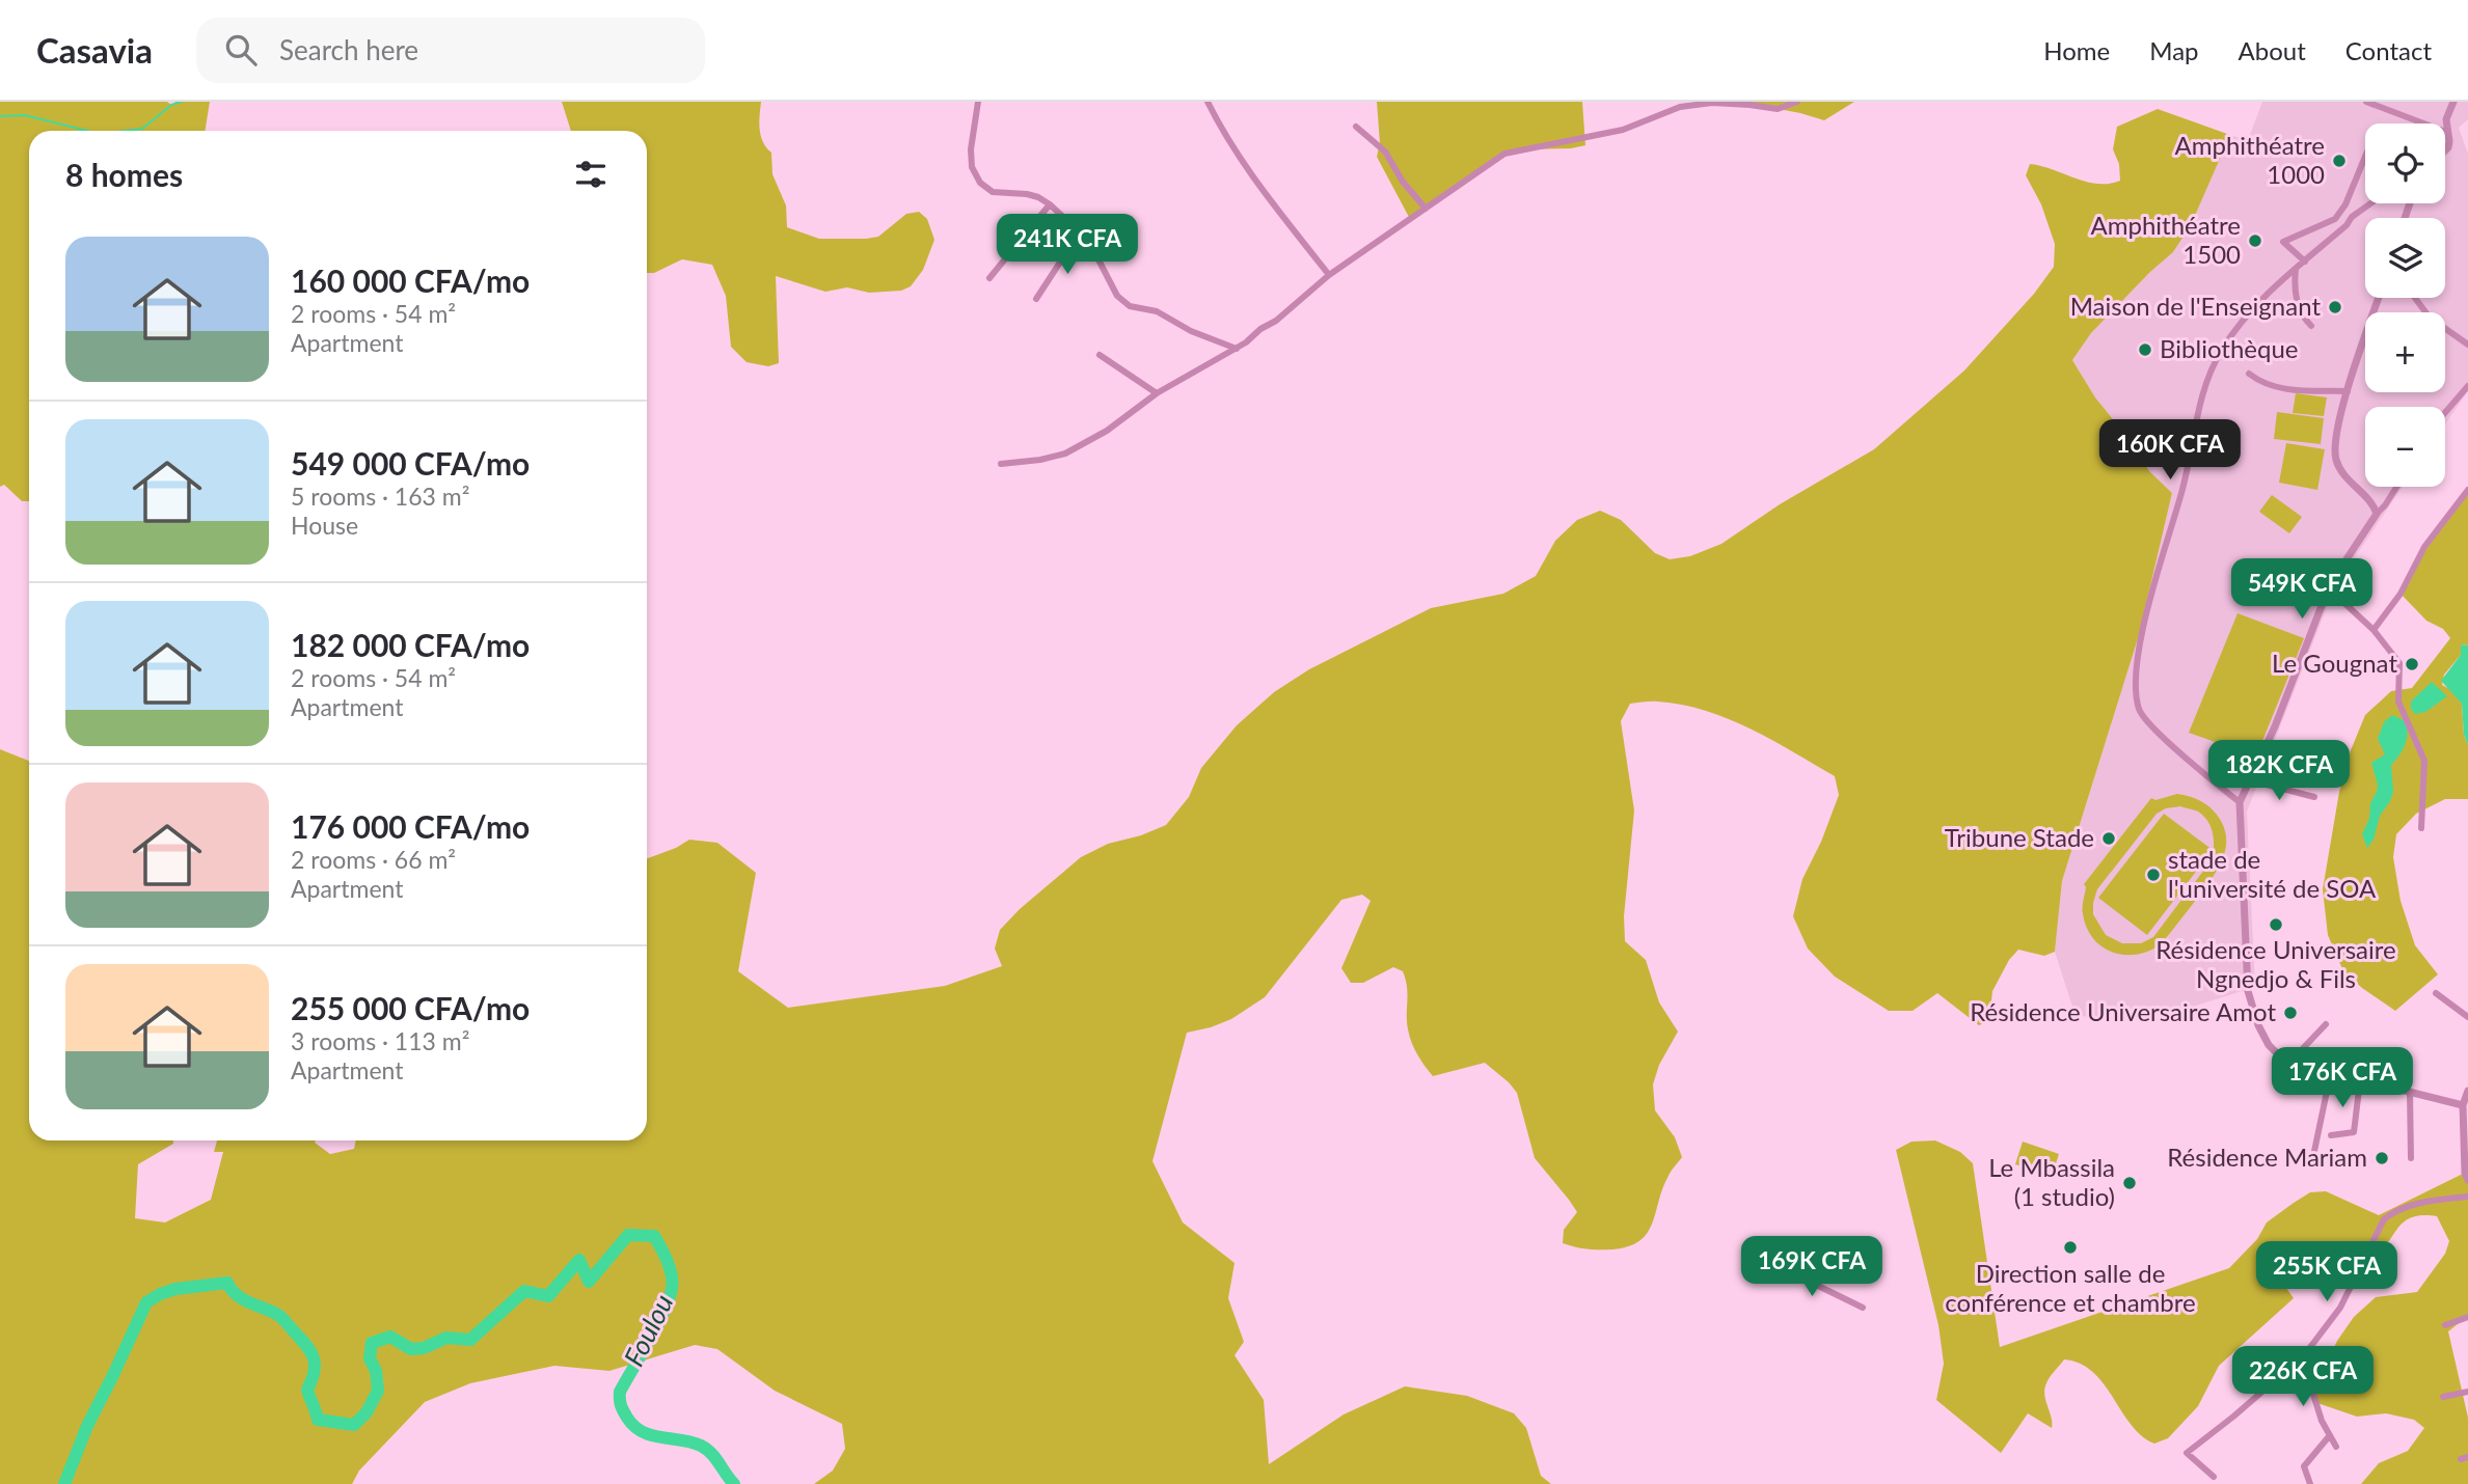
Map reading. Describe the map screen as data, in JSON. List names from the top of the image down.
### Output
{
  "water": ["Foulou"],
  "places": [
    "Amphithéatre 1000",
    "Amphithéatre 1500",
    "Maison de l'Enseignant",
    "Bibliothèque",
    "Le Gougnat",
    "Tribune Stade",
    "stade de l'université de SOA",
    "Résidence Universaire Ngnedjo & Fils",
    "Résidence Universaire Amot",
    "Résidence Mariam",
    "Le Mbassila (1 studio)",
    "Direction salle de conférence et chambre"
  ],
  "page": {
    "header": "Casavia",
    "search": "Search here",
    "nav": [
      "Home",
      "Map",
      "About",
      "Contact"
    ],
    "map_buttons": ["+", "−"],
    "heading": "8 homes",
    "price": [
      "241K CFA",
      "160K CFA",
      "549K CFA",
      "182K CFA",
      "176K CFA",
      "169K CFA",
      "255K CFA",
      "226K CFA"
    ],
    "list": [
      {
        "name": "160 000 CFA/mo",
        "note": "2 rooms · 54 m² · Apartment"
      },
      {
        "name": "549 000 CFA/mo",
        "note": "5 rooms · 163 m² · House"
      },
      {
        "name": "182 000 CFA/mo",
        "note": "2 rooms · 54 m² · Apartment"
      },
      {
        "name": "176 000 CFA/mo",
        "note": "2 rooms · 66 m² · Apartment"
      },
      {
        "name": "255 000 CFA/mo",
        "note": "3 rooms · 113 m² · Apartment"
      }
    ]
  }
}
